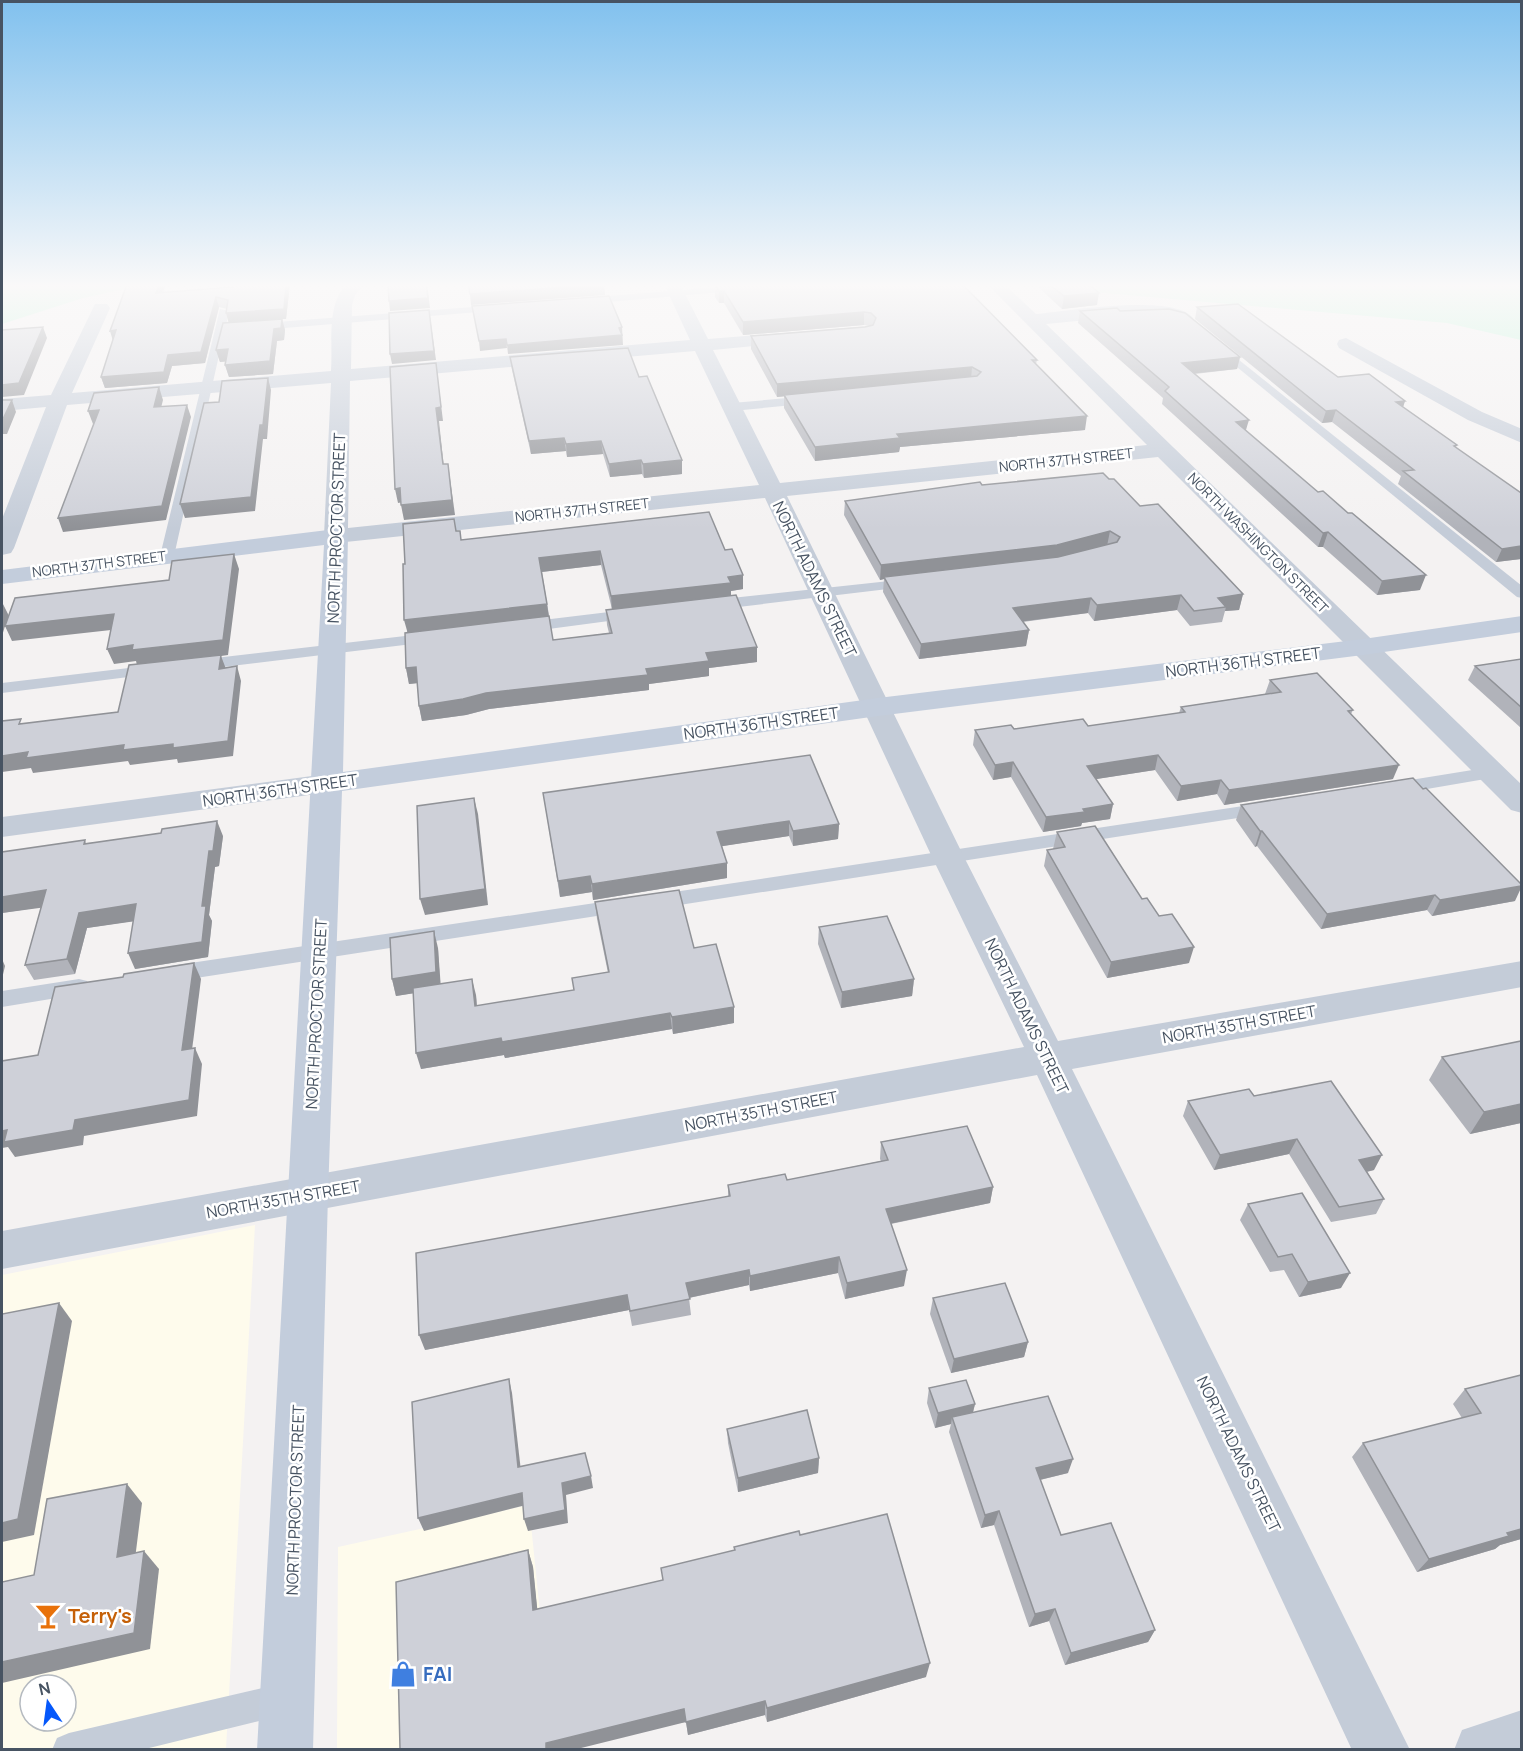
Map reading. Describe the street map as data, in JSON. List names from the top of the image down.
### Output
{
  "streets": {
    "street": [
      "NORTH 37TH STREET",
      "NORTH PROCTOR STREET",
      "NORTH WASHINGTON STREET",
      "NORTH ADAMS STREET",
      "NORTH 36TH STREET",
      "NORTH 35TH STREET"
    ]
  },
  "crossings": [
    ["NORTH 37TH STREET", "NORTH PROCTOR STREET"],
    ["NORTH 37TH STREET", "NORTH WASHINGTON STREET"],
    ["NORTH 37TH STREET", "NORTH ADAMS STREET"],
    ["NORTH PROCTOR STREET", "NORTH 36TH STREET"],
    ["NORTH PROCTOR STREET", "NORTH 35TH STREET"],
    ["NORTH WASHINGTON STREET", "NORTH 36TH STREET"],
    ["NORTH ADAMS STREET", "NORTH 36TH STREET"],
    ["NORTH ADAMS STREET", "NORTH 35TH STREET"]
  ],
  "places": {
    "bar": ["Terry's"],
    "shop": ["FAI"]
  },
  "north": "top"
}
